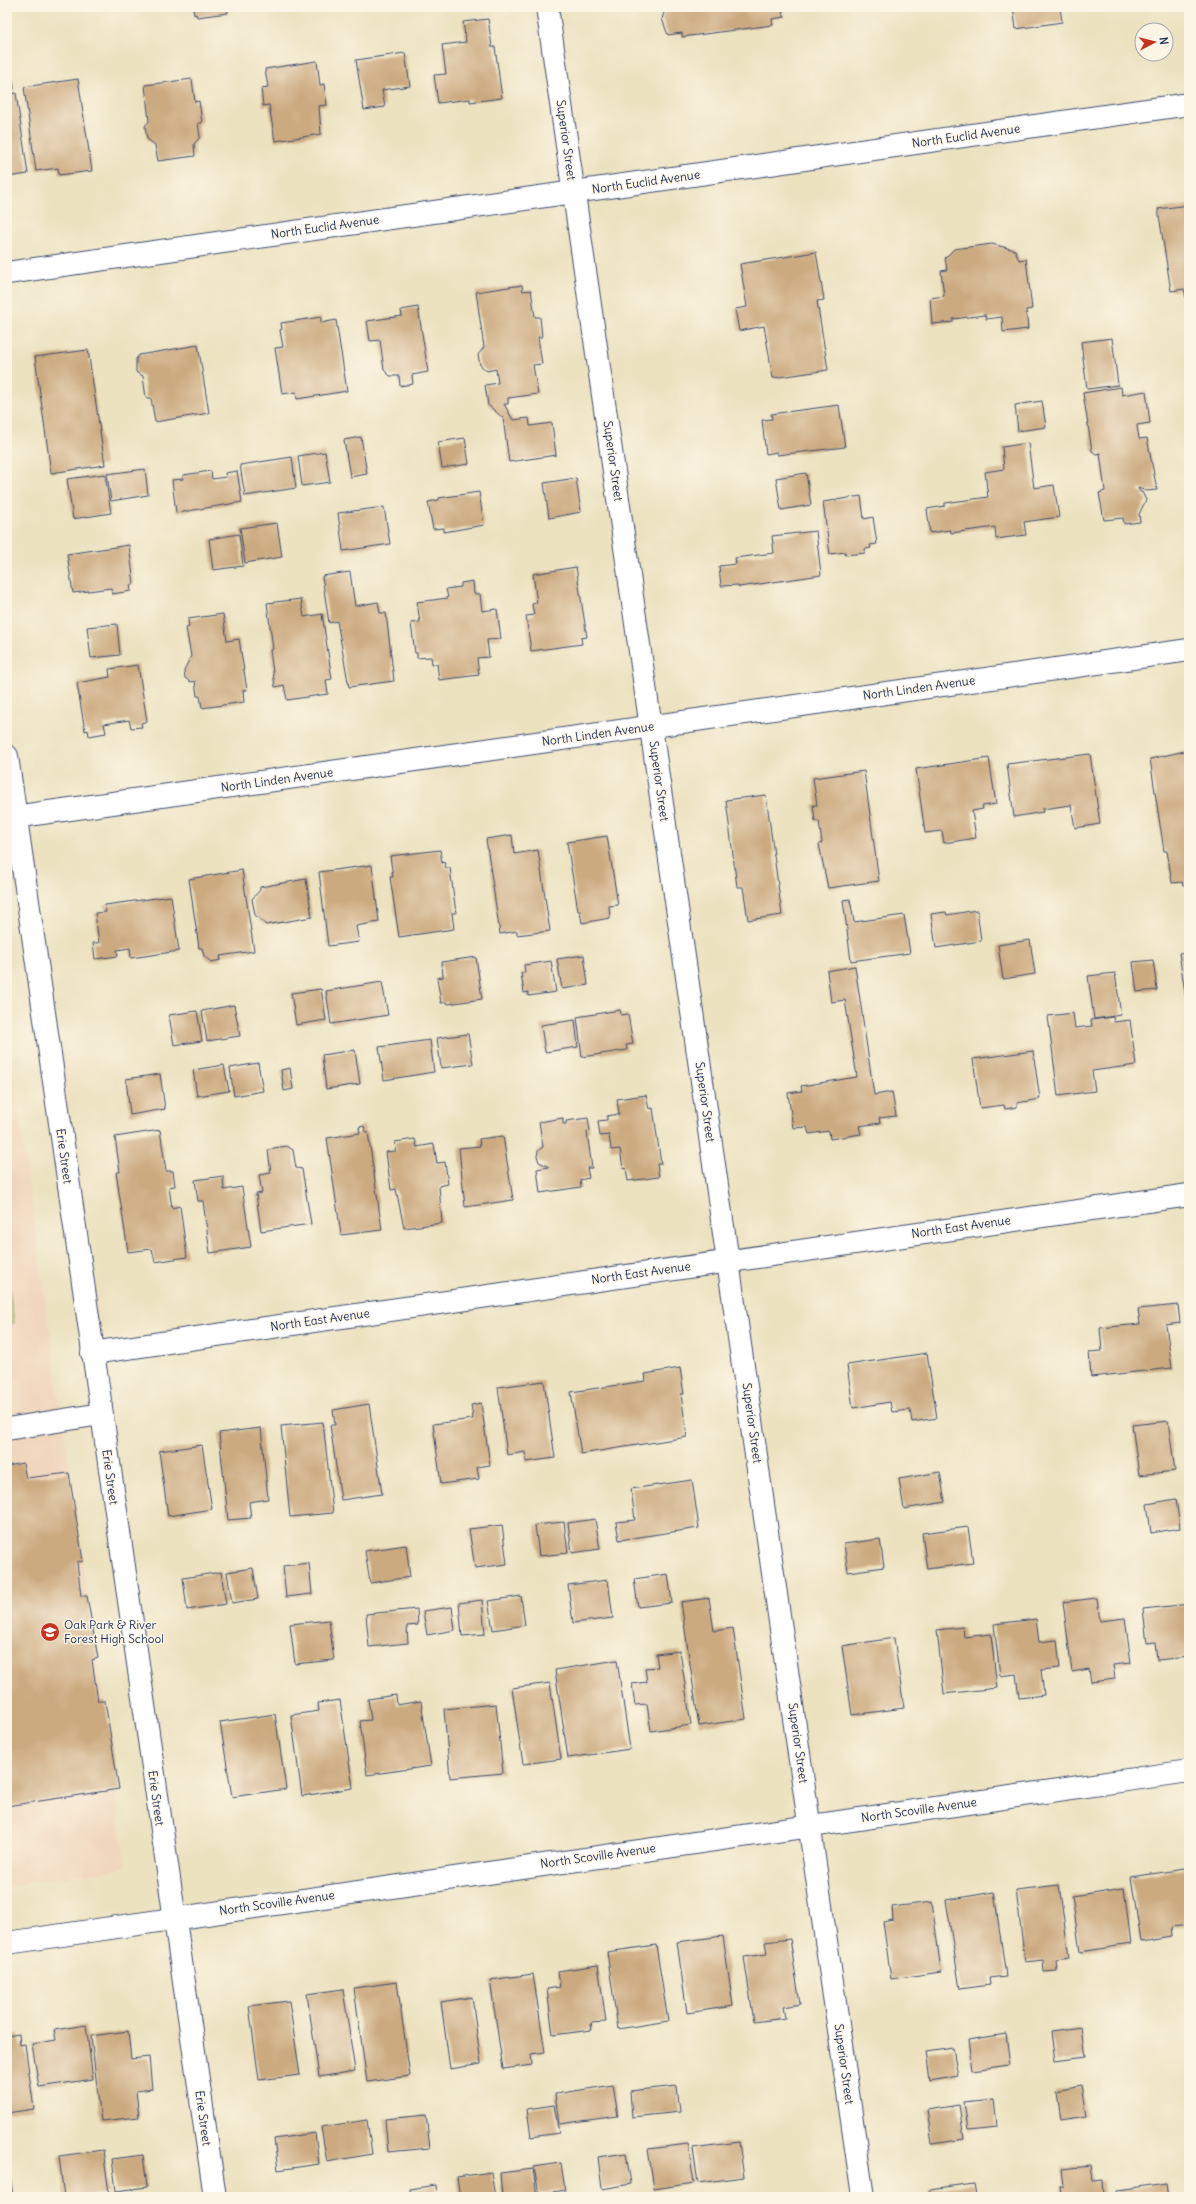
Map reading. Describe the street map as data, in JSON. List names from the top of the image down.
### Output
{
  "streets": {
    "street": [
      "North Euclid Avenue",
      "Superior Street",
      "North Linden Avenue",
      "Erie Street",
      "North East Avenue",
      "North Scoville Avenue"
    ]
  },
  "crossings": [
    ["North Euclid Avenue", "Superior Street"],
    ["Superior Street", "North Linden Avenue"],
    ["Superior Street", "North East Avenue"],
    ["Superior Street", "North Scoville Avenue"],
    ["North Linden Avenue", "Erie Street"],
    ["Erie Street", "North East Avenue"],
    ["Erie Street", "North Scoville Avenue"]
  ],
  "places": {
    "school or university": ["Oak Park & River Forest High School"]
  },
  "north": "right"
}
